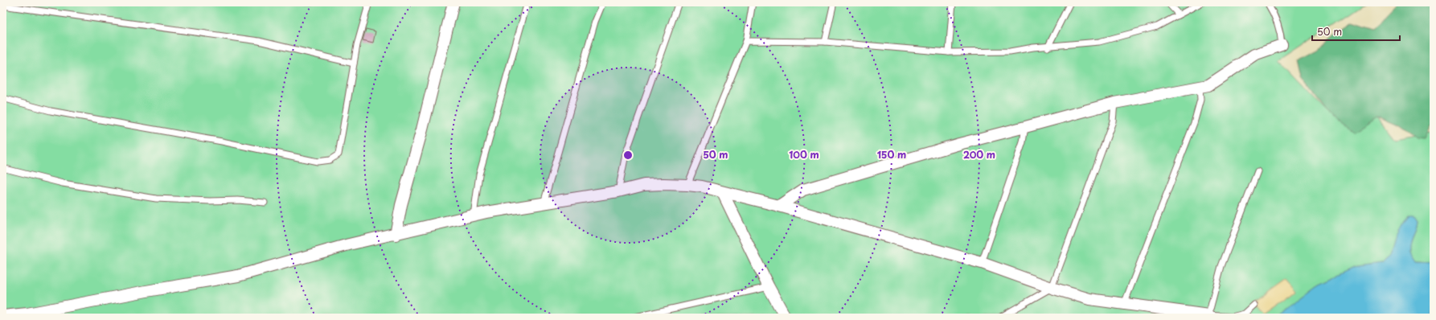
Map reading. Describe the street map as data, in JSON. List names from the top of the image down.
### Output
{
  "scale_bar": "50 m",
  "rings": [
    "50 m",
    "100 m",
    "150 m",
    "200 m"
  ]
}
